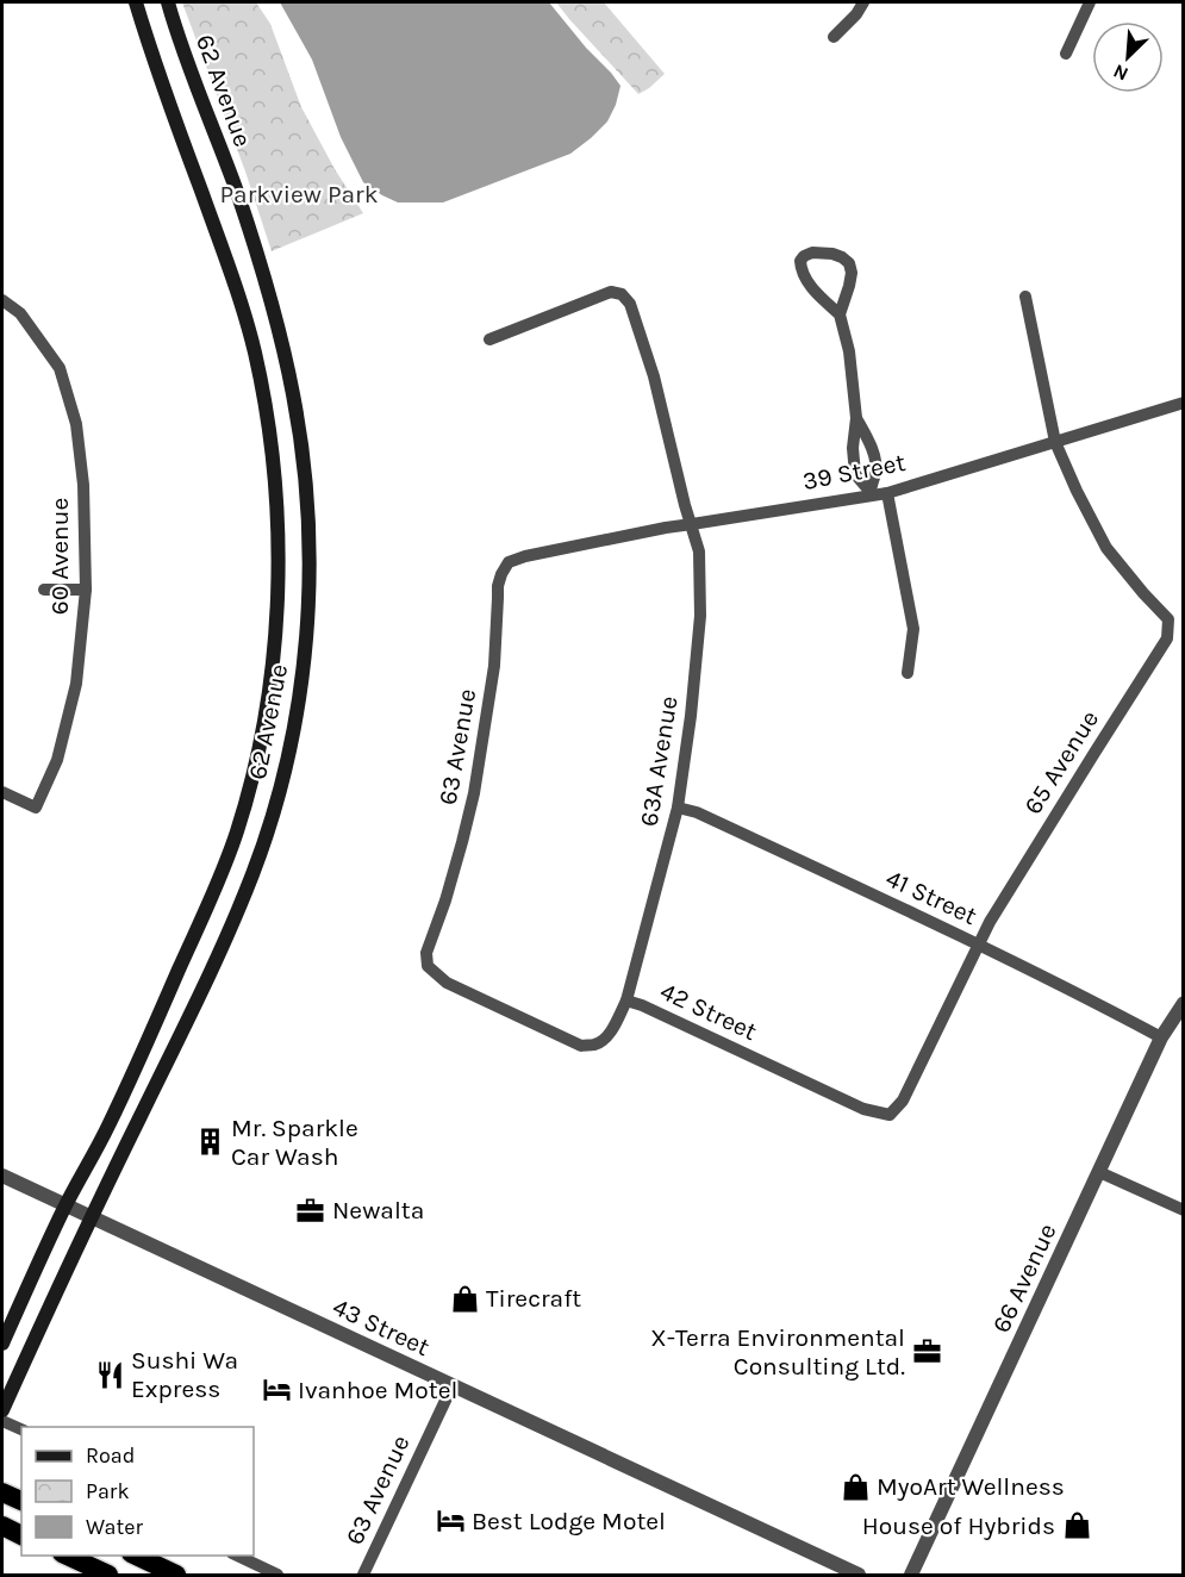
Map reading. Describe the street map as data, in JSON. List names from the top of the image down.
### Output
{
  "streets": {
    "main road": ["62 Avenue"],
    "street": [
      "39 Street",
      "60 Avenue",
      "63 Avenue",
      "63A Avenue",
      "65 Avenue",
      "41 Street",
      "42 Street",
      "66 Avenue",
      "43 Street"
    ]
  },
  "crossings": [
    ["62 Avenue", "43 Street"],
    ["39 Street", "63 Avenue"],
    ["39 Street", "63A Avenue"],
    ["39 Street", "65 Avenue"],
    ["63 Avenue", "42 Street"],
    ["63 Avenue", "43 Street"],
    ["63A Avenue", "41 Street"],
    ["63A Avenue", "42 Street"],
    ["65 Avenue", "41 Street"],
    ["65 Avenue", "42 Street"],
    ["41 Street", "66 Avenue"]
  ],
  "parks": ["Parkview Park"],
  "places": {
    "building": ["Mr. Sparkle Car Wash"],
    "office": ["Newalta", "X-Terra Environmental Consulting Ltd."],
    "shop": ["Tirecraft", "MyoArt Wellness", "House of Hybrids"],
    "restaurant": ["Sushi Wa Express"],
    "hotel": ["Ivanhoe Motel", "Best Lodge Motel"]
  },
  "legend": ["Road", "Park", "Water"],
  "north": "bottom left"
}
